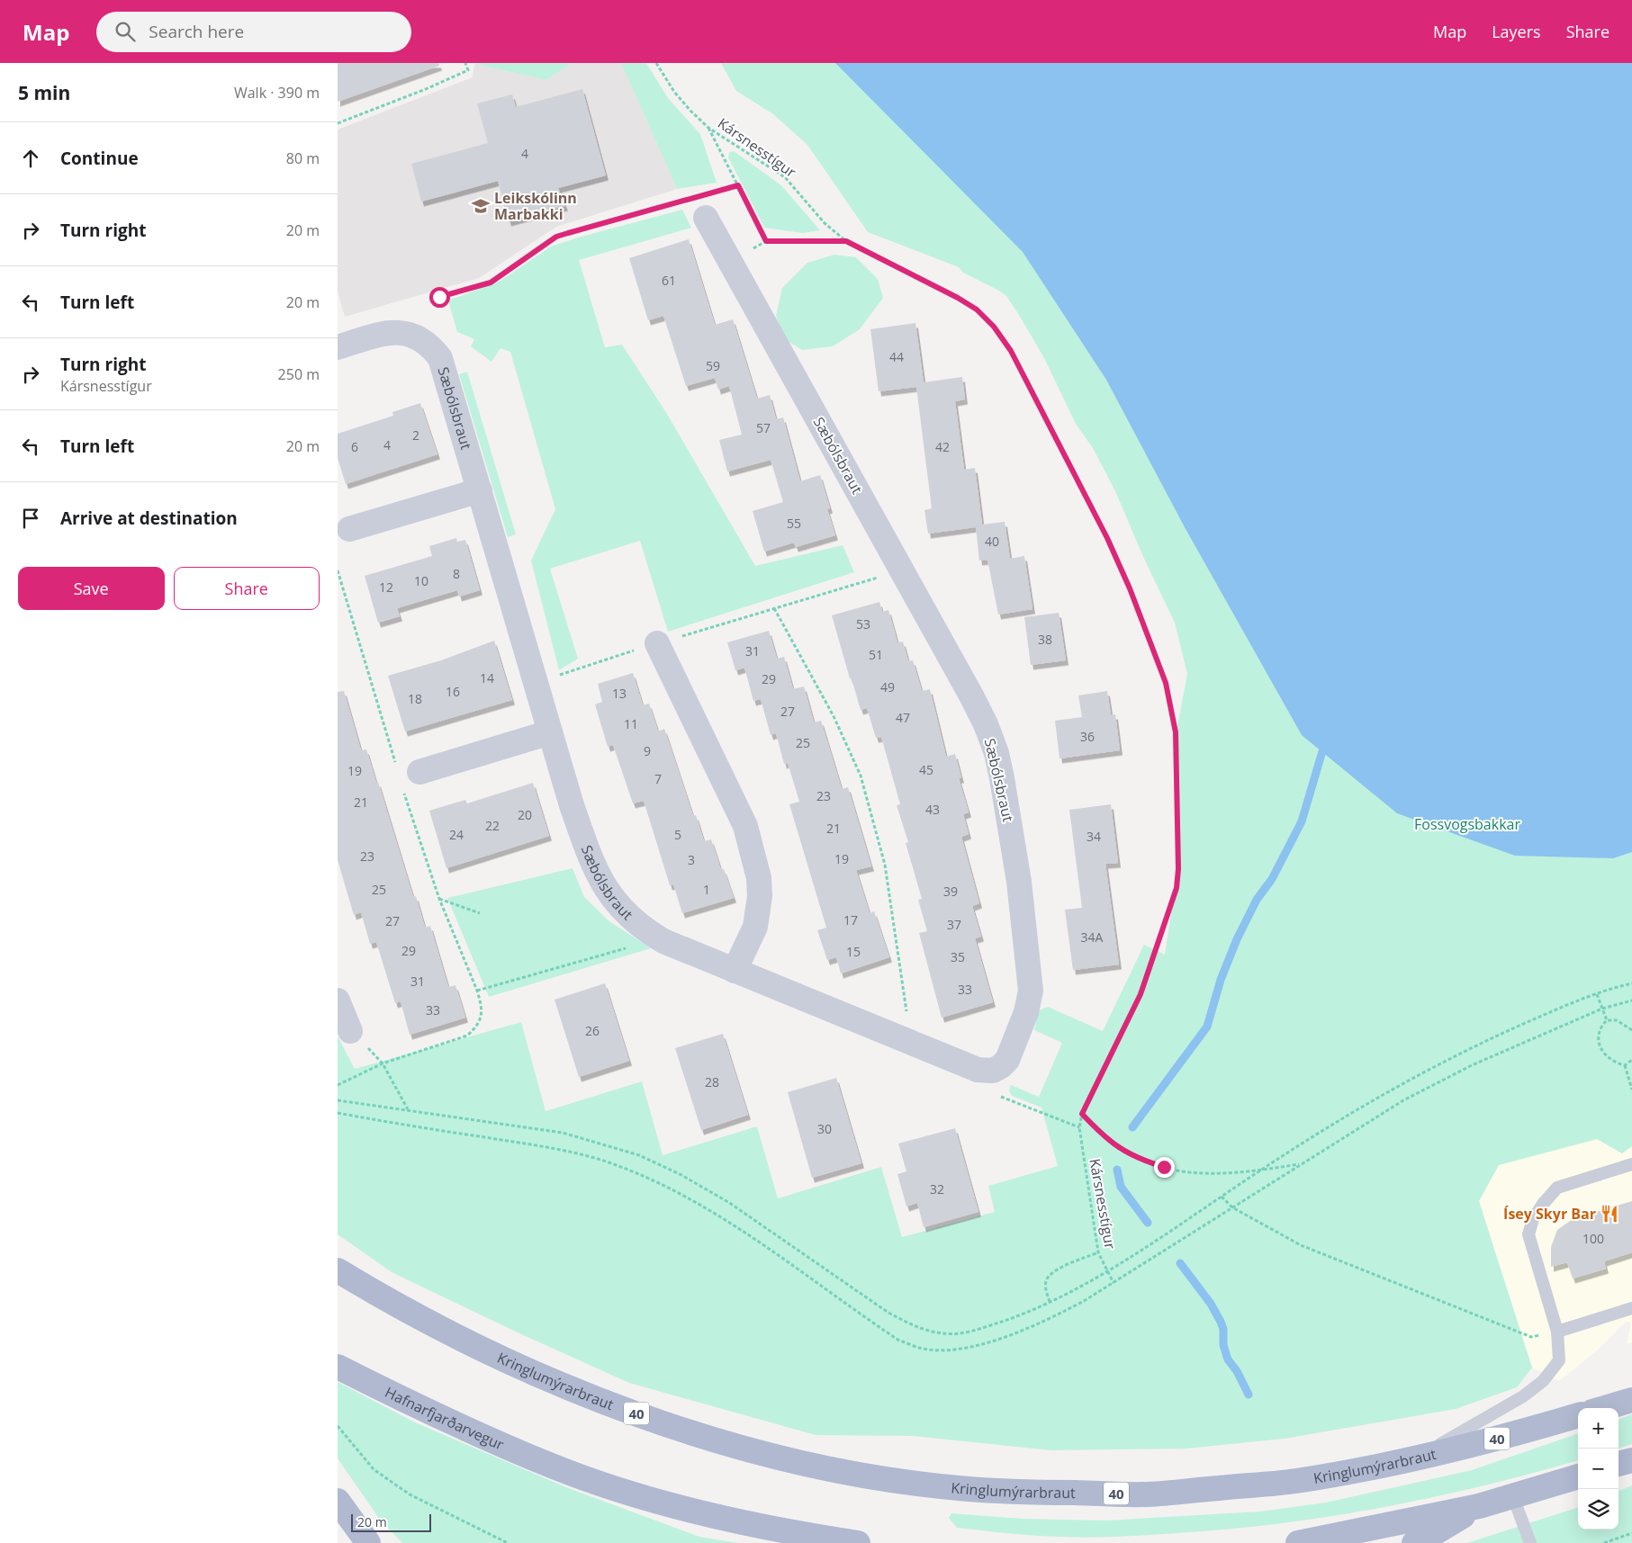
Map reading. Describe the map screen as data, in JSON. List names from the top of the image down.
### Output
{
  "streets": {
    "main road": ["Kringlumýrarbraut", "40", "Hafnarfjarðarvegur"],
    "street": ["Sæbólsbraut"],
    "path": ["Kársnesstígur"]
  },
  "parks": ["Fossvogsbakkar"],
  "places": {
    "school or university": ["Leikskólinn Marbakki"],
    "restaurant": ["Ísey Skyr Bar"]
  },
  "house_numbers": [
    "4",
    "61",
    "44",
    "59",
    "57",
    "2",
    "4",
    "6",
    "42",
    "55",
    "40",
    "8",
    "10",
    "12",
    "53",
    "38",
    "31",
    "51",
    "14",
    "29",
    "49",
    "16",
    "13",
    "18",
    "27",
    "47",
    "11",
    "36",
    "25",
    "9",
    "45",
    "19",
    "7",
    "23",
    "21",
    "43",
    "20",
    "22",
    "21",
    "24",
    "5",
    "34",
    "23",
    "19",
    "3",
    "25",
    "1",
    "39",
    "17",
    "27",
    "37",
    "34A",
    "29",
    "15",
    "35",
    "31",
    "33",
    "33",
    "26",
    "28",
    "30",
    "32",
    "100"
  ],
  "scale_bar": "20 m",
  "page": {
    "header": "Map",
    "search": "Search here",
    "nav": ["Map", "Layers", "Share"],
    "heading": ["5 min", "Walk · 390 m"],
    "list": [
      ["Continue", "80 m"],
      ["Turn right", "20 m"],
      ["Turn left", "20 m"],
      ["Turn right", "Kársnesstígur", "250 m"],
      ["Turn left", "20 m"],
      "Arrive at destination"
    ],
    "buttons": ["Save", "Share"],
    "map_buttons": ["+", "−"],
    "scale": "20 m"
  }
}
